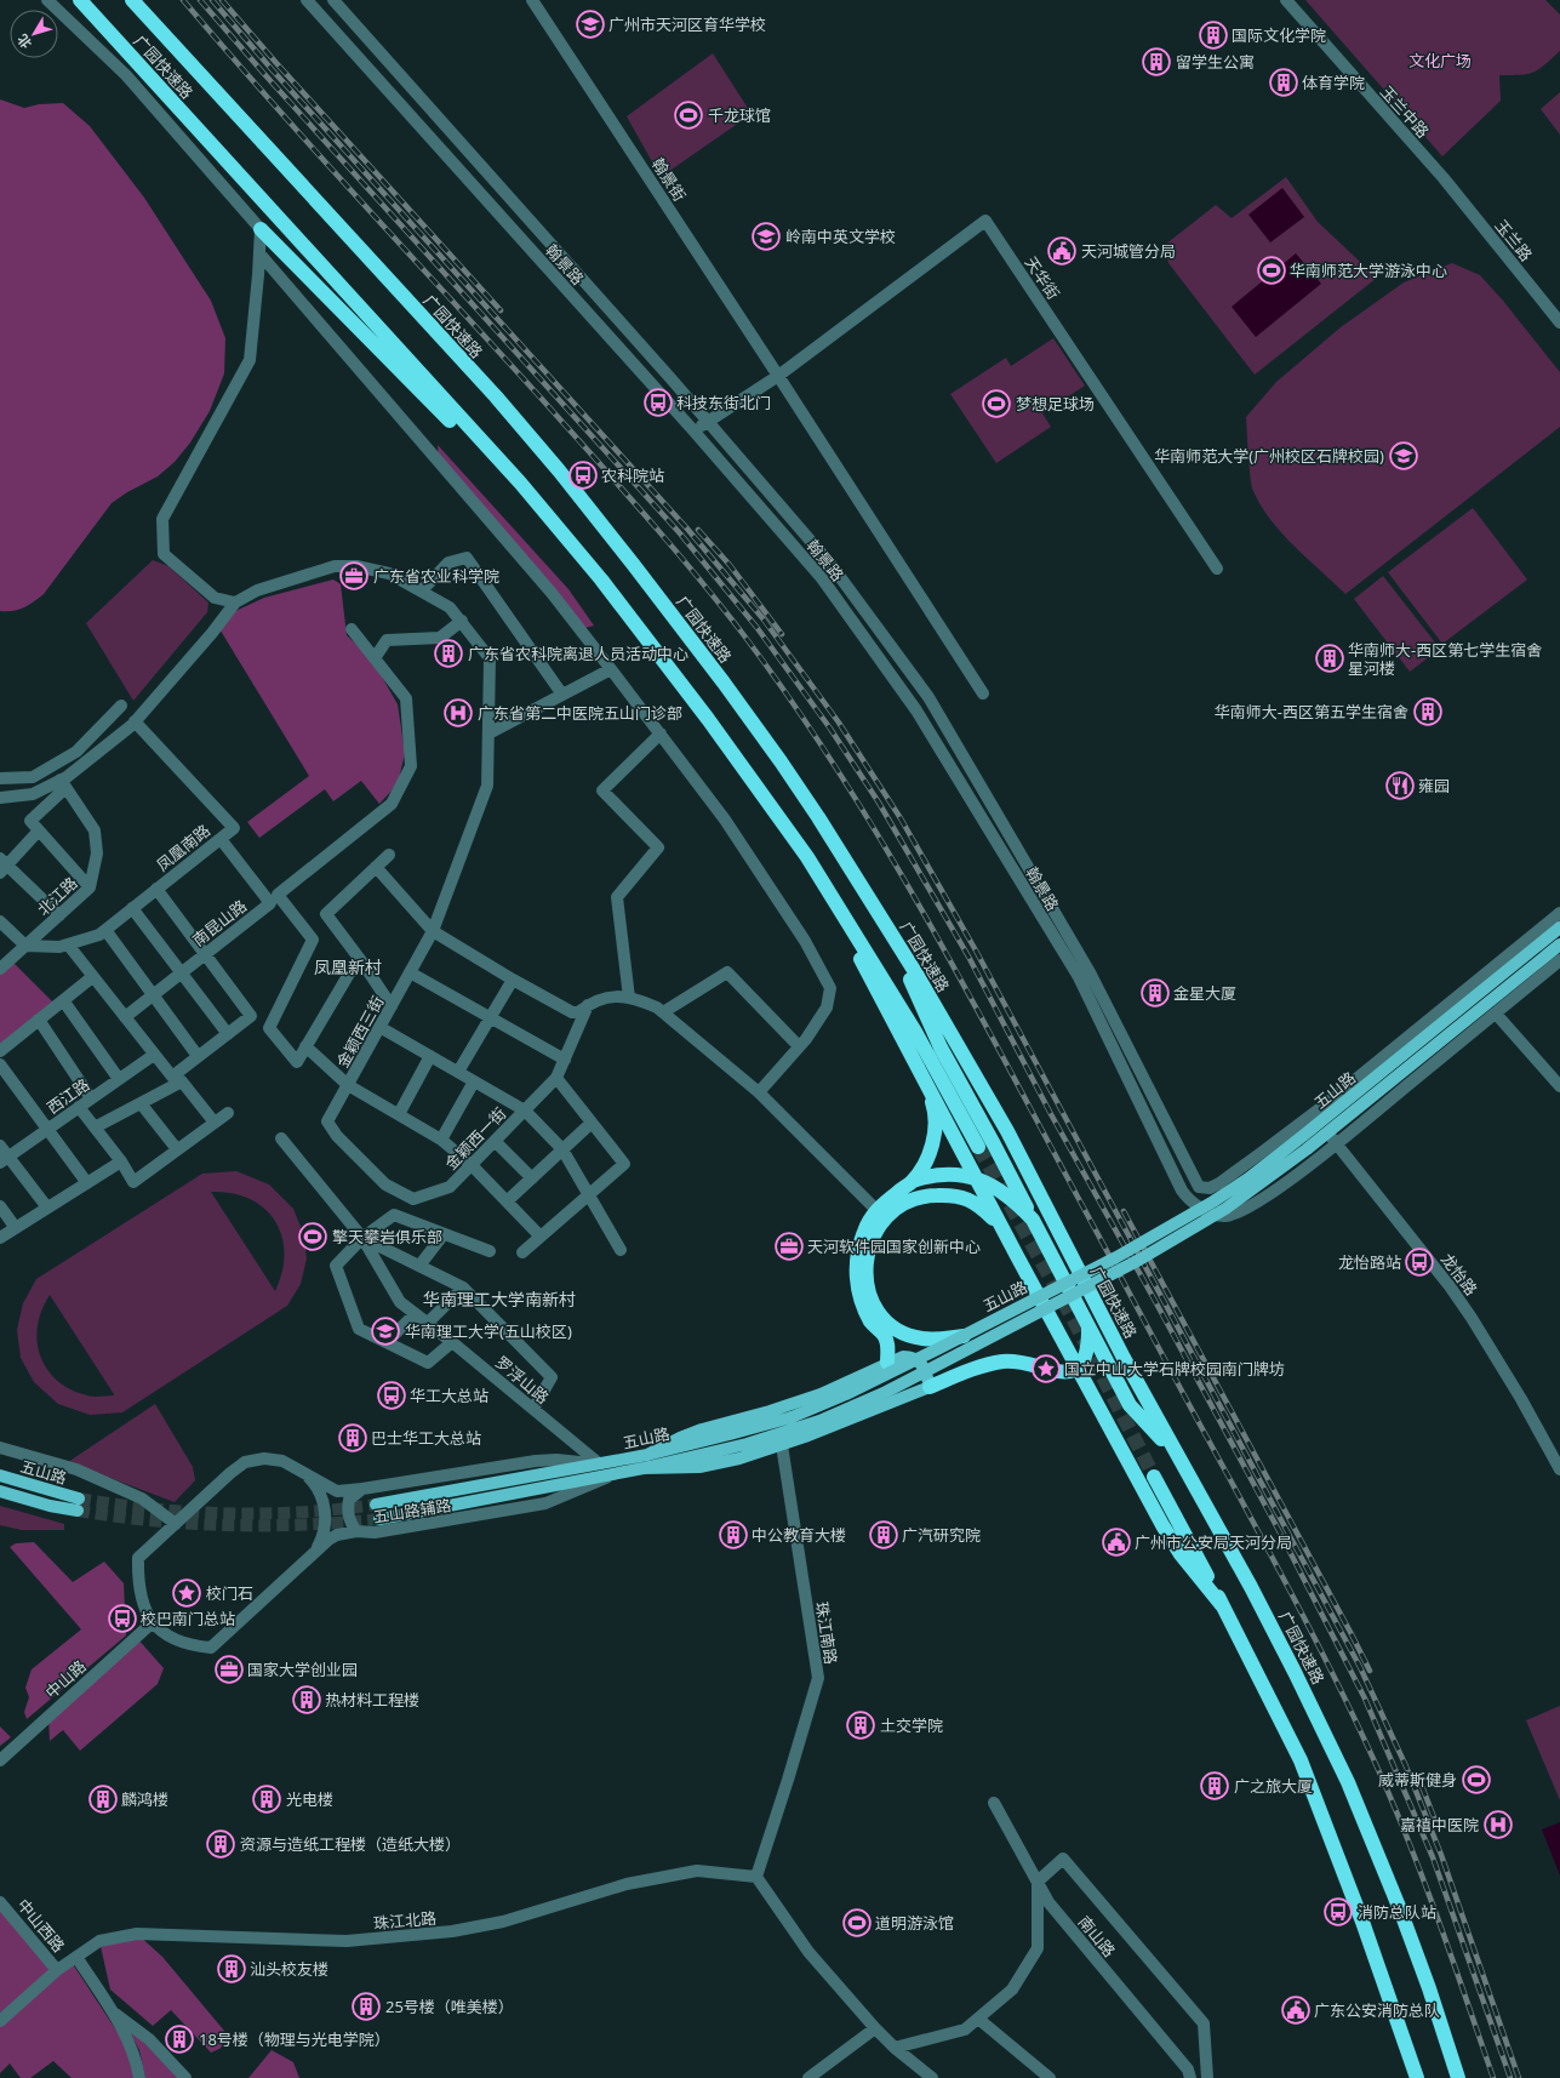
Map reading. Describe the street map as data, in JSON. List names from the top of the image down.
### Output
{
  "streets": {
    "highway": ["广园快速路"],
    "main road": ["五山路"],
    "street": [
      "玉兰中路",
      "翰景街",
      "玉兰路",
      "翰景路",
      "天华街",
      "凤凰南路",
      "北江路",
      "南昆山路",
      "金颖西三街",
      "西江路",
      "金颖西一街",
      "龙怡路",
      "罗浮山路",
      "五山路辅路",
      "珠江南路",
      "中山路",
      "珠江北路",
      "中山西路",
      "南山路"
    ]
  },
  "crossings": [
    ["玉兰中路", "玉兰路"],
    ["翰景街", "天华街"],
    ["翰景路", "天华街"],
    ["翰景路", "龙怡路"],
    ["凤凰南路", "北江路"],
    ["凤凰南路", "南昆山路"],
    ["金颖西三街", "金颖西一街"],
    ["五山路", "罗浮山路"],
    ["五山路", "五山路辅路"],
    ["罗浮山路", "五山路辅路"],
    ["珠江南路", "珠江北路"],
    ["珠江北路", "中山西路"]
  ],
  "districts": ["凤凰新村", "华南理工大学南新村"],
  "parks": ["文化广场"],
  "places": {
    "school or university": [
      "广州市天河区育华学校",
      "岭南中英文学校",
      "华南师范大学(广州校区石牌校园)",
      "华南理工大学(五山校区)"
    ],
    "building": [
      "国际文化学院",
      "留学生公寓",
      "体育学院",
      "广东省农科院离退人员活动中心",
      "华南师大-西区第七学生宿舍 星河楼",
      "华南师大-西区第五学生宿舍",
      "金星大厦",
      "巴士华工大总站",
      "中公教育大楼",
      "广汽研究院",
      "热材料工程楼",
      "土交学院",
      "广之旅大厦",
      "麟鸿楼",
      "光电楼",
      "资源与造纸工程楼（造纸大楼）",
      "汕头校友楼",
      "25号楼（唯美楼）",
      "18号楼（物理与光电学院）"
    ],
    "sports": [
      "千龙球馆",
      "华南师范大学游泳中心",
      "梦想足球场",
      "擎天攀岩俱乐部",
      "威蒂斯健身",
      "道明游泳馆"
    ],
    "public building": ["天河城管分局", "广州市公安局天河分局", "广东公安消防总队"],
    "bus stop": [
      "科技东街北门",
      "农科院站",
      "龙怡路站",
      "华工大总站",
      "校巴南门总站",
      "消防总队站"
    ],
    "office": ["广东省农业科学院", "天河软件园国家创新中心", "国家大学创业园"],
    "hospital": ["广东省第二中医院五山门诊部", "嘉禧中医院"],
    "restaurant": ["雍园"],
    "place": ["国立中山大学石牌校园南门牌坊", "校门石"]
  },
  "north": "bottom left"
}
